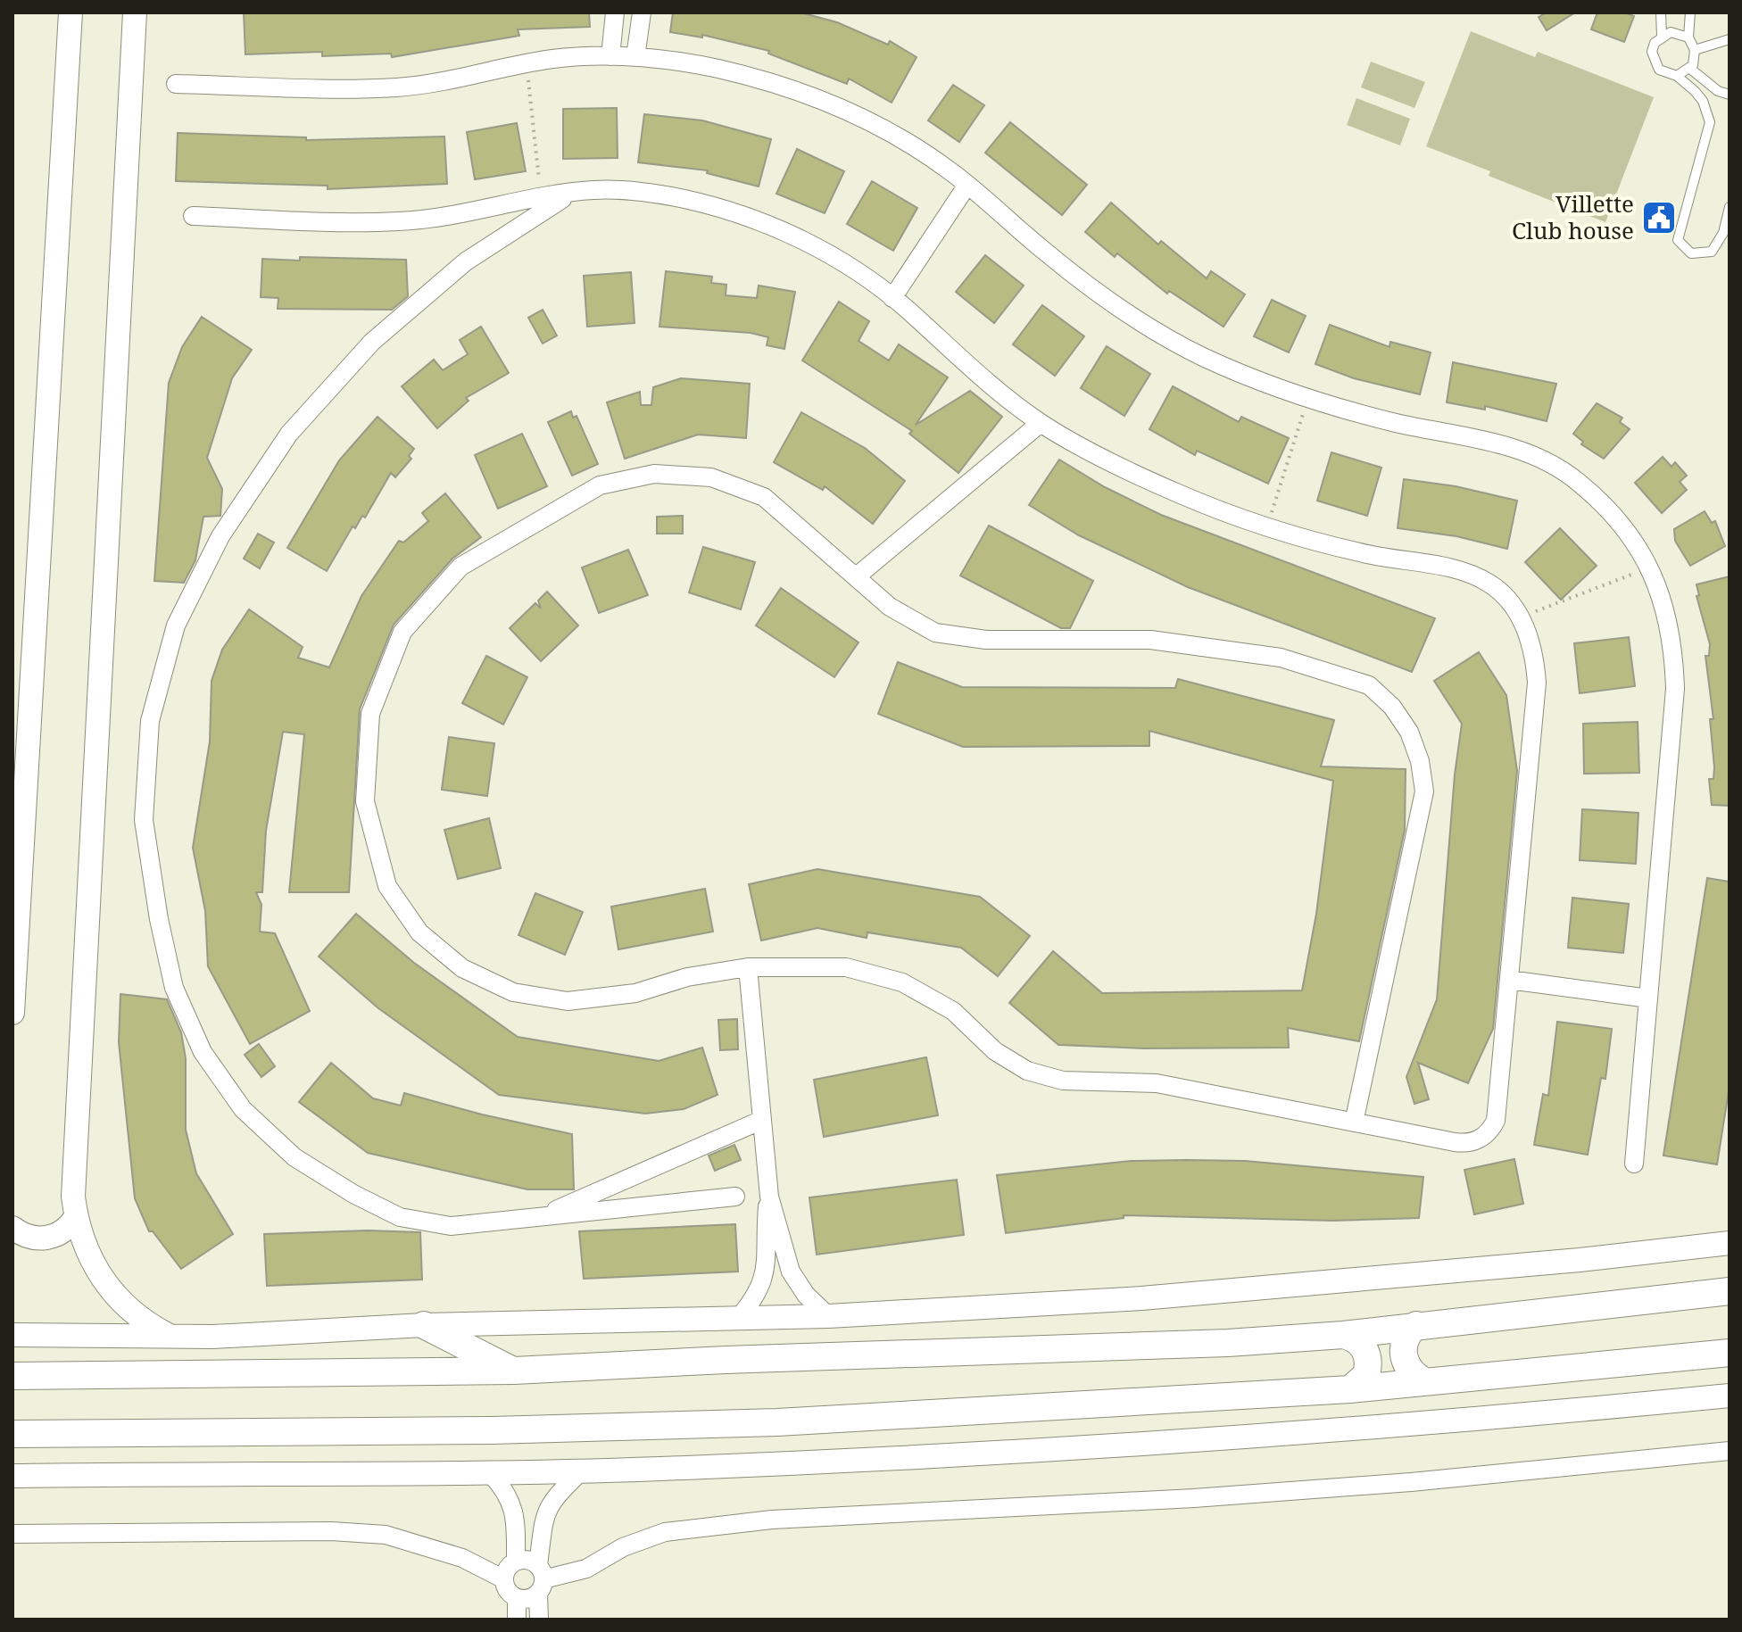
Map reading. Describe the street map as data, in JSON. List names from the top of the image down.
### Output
{
  "places": {
    "public building": ["Villette Club house"]
  }
}
